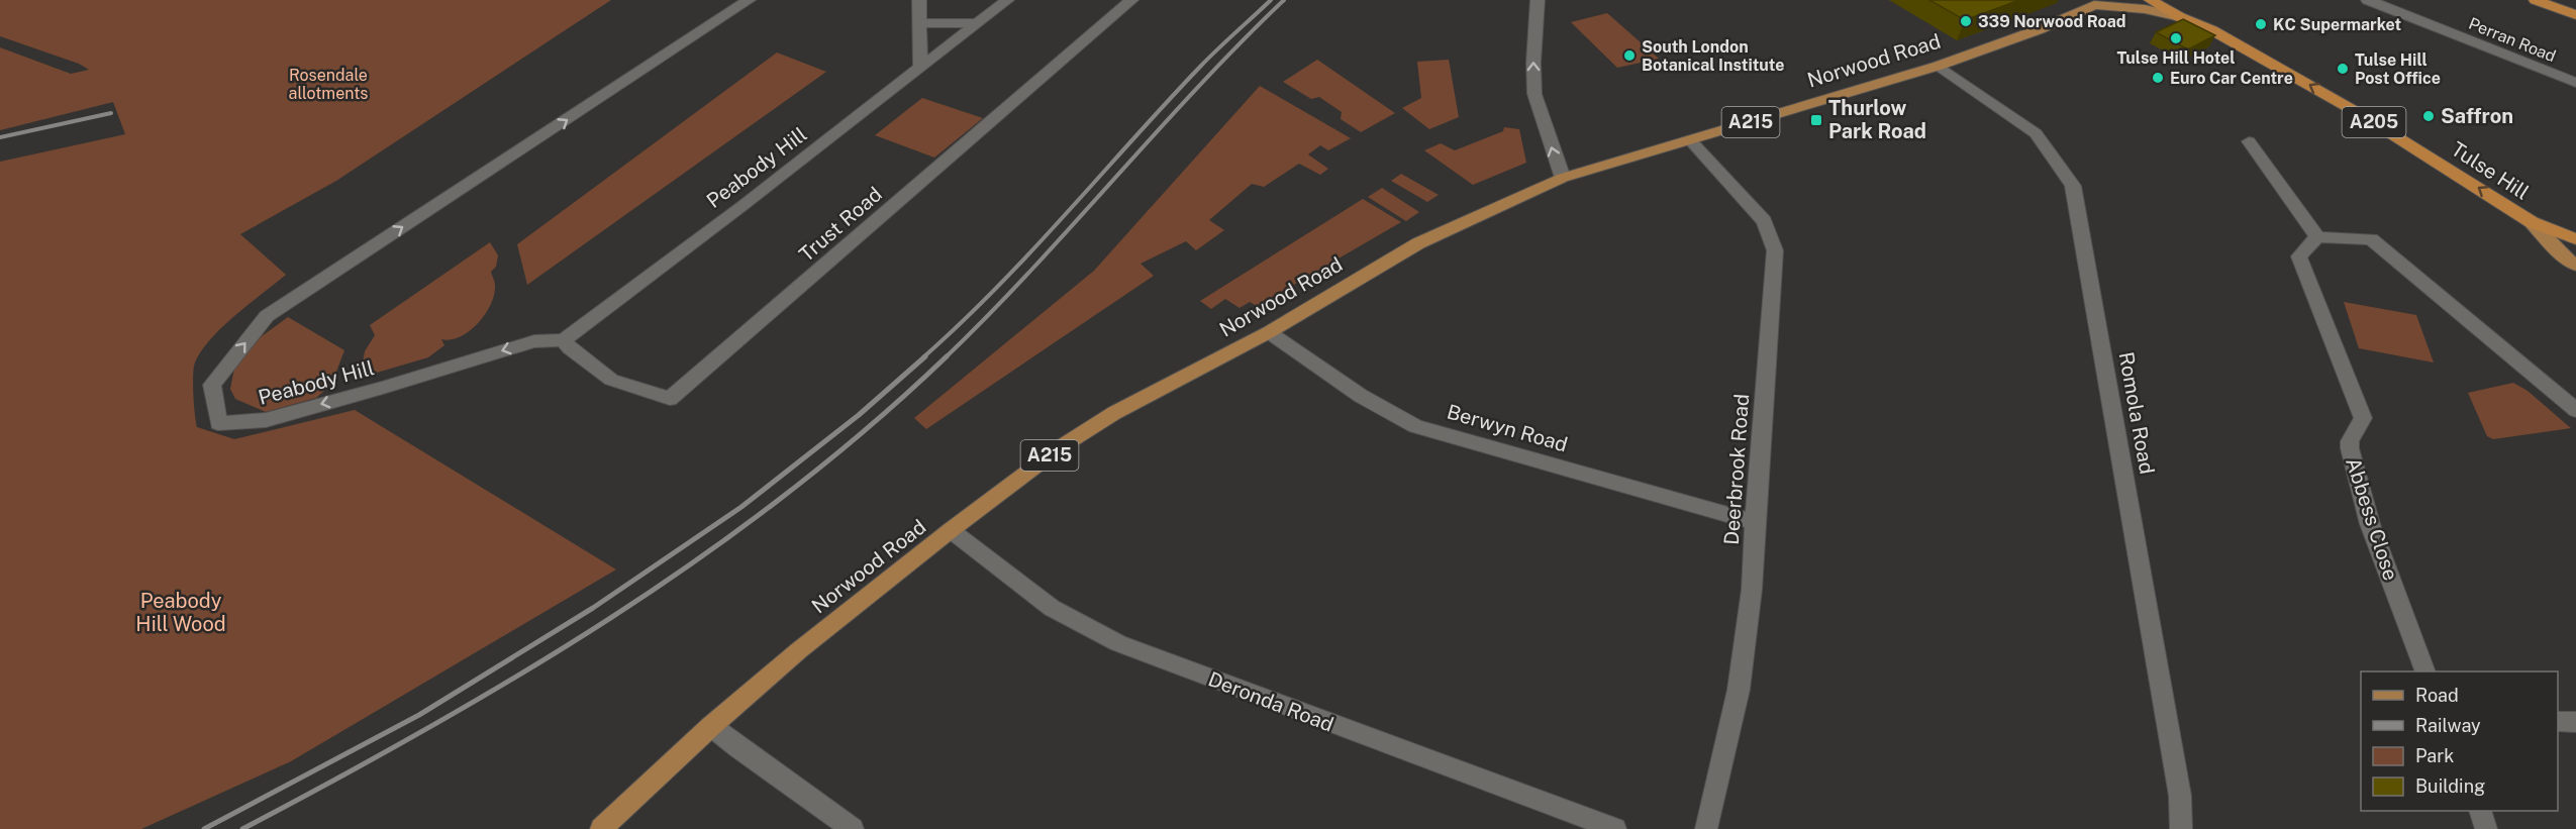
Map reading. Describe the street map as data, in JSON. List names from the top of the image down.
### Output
{
  "streets": {
    "highway": ["A205", "Tulse Hill"],
    "main road": ["Norwood Road", "A215"],
    "street": [
      "Perran Road",
      "Peabody Hill",
      "Trust Road",
      "Romola Road",
      "Berwyn Road",
      "Deerbrook Road",
      "Abbess Close",
      "Deronda Road"
    ]
  },
  "crossings": [
    ["Norwood Road", "Tulse Hill"],
    ["Norwood Road", "Romola Road"],
    ["Norwood Road", "Berwyn Road"],
    ["Norwood Road", "Deerbrook Road"],
    ["Norwood Road", "Deronda Road"],
    ["A205", "Tulse Hill"],
    ["Peabody Hill", "Trust Road"],
    ["Berwyn Road", "Deerbrook Road"]
  ],
  "one_way": ["Tulse Hill"],
  "parks": ["Rosendale allotments", "Peabody Hill Wood"],
  "places": {
    "other": [
      "339 Norwood Road",
      "KC Supermarket",
      "Tulse Hill Hotel",
      "South London Botanical Institute",
      "Tulse Hill Post Office",
      "Euro Car Centre",
      "Saffron"
    ],
    "transit": ["Thurlow Park Road"]
  },
  "legend": [
    "Road",
    "Railway",
    "Park",
    "Building"
  ]
}
